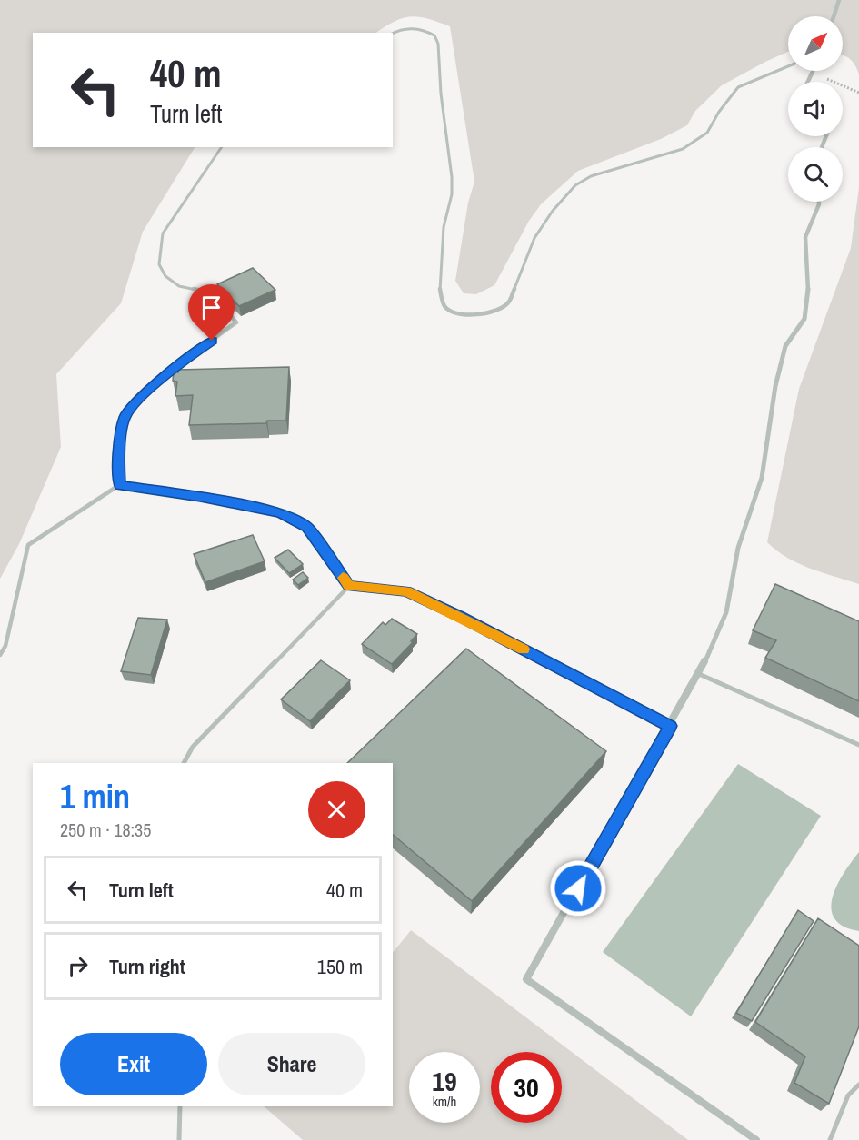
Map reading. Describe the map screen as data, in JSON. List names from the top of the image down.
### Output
{
  "north": "top right",
  "page": {
    "turn": ["40 m", "Turn left"],
    "heading": ["1 min", "250 m · 18:35"],
    "list": [
      {
        "name": "Turn left",
        "value": "40 m"
      },
      {
        "name": "Turn right",
        "value": "150 m"
      }
    ],
    "buttons": ["Exit", "Share"],
    "speed": "19 km/h",
    "limit": "30"
  }
}
